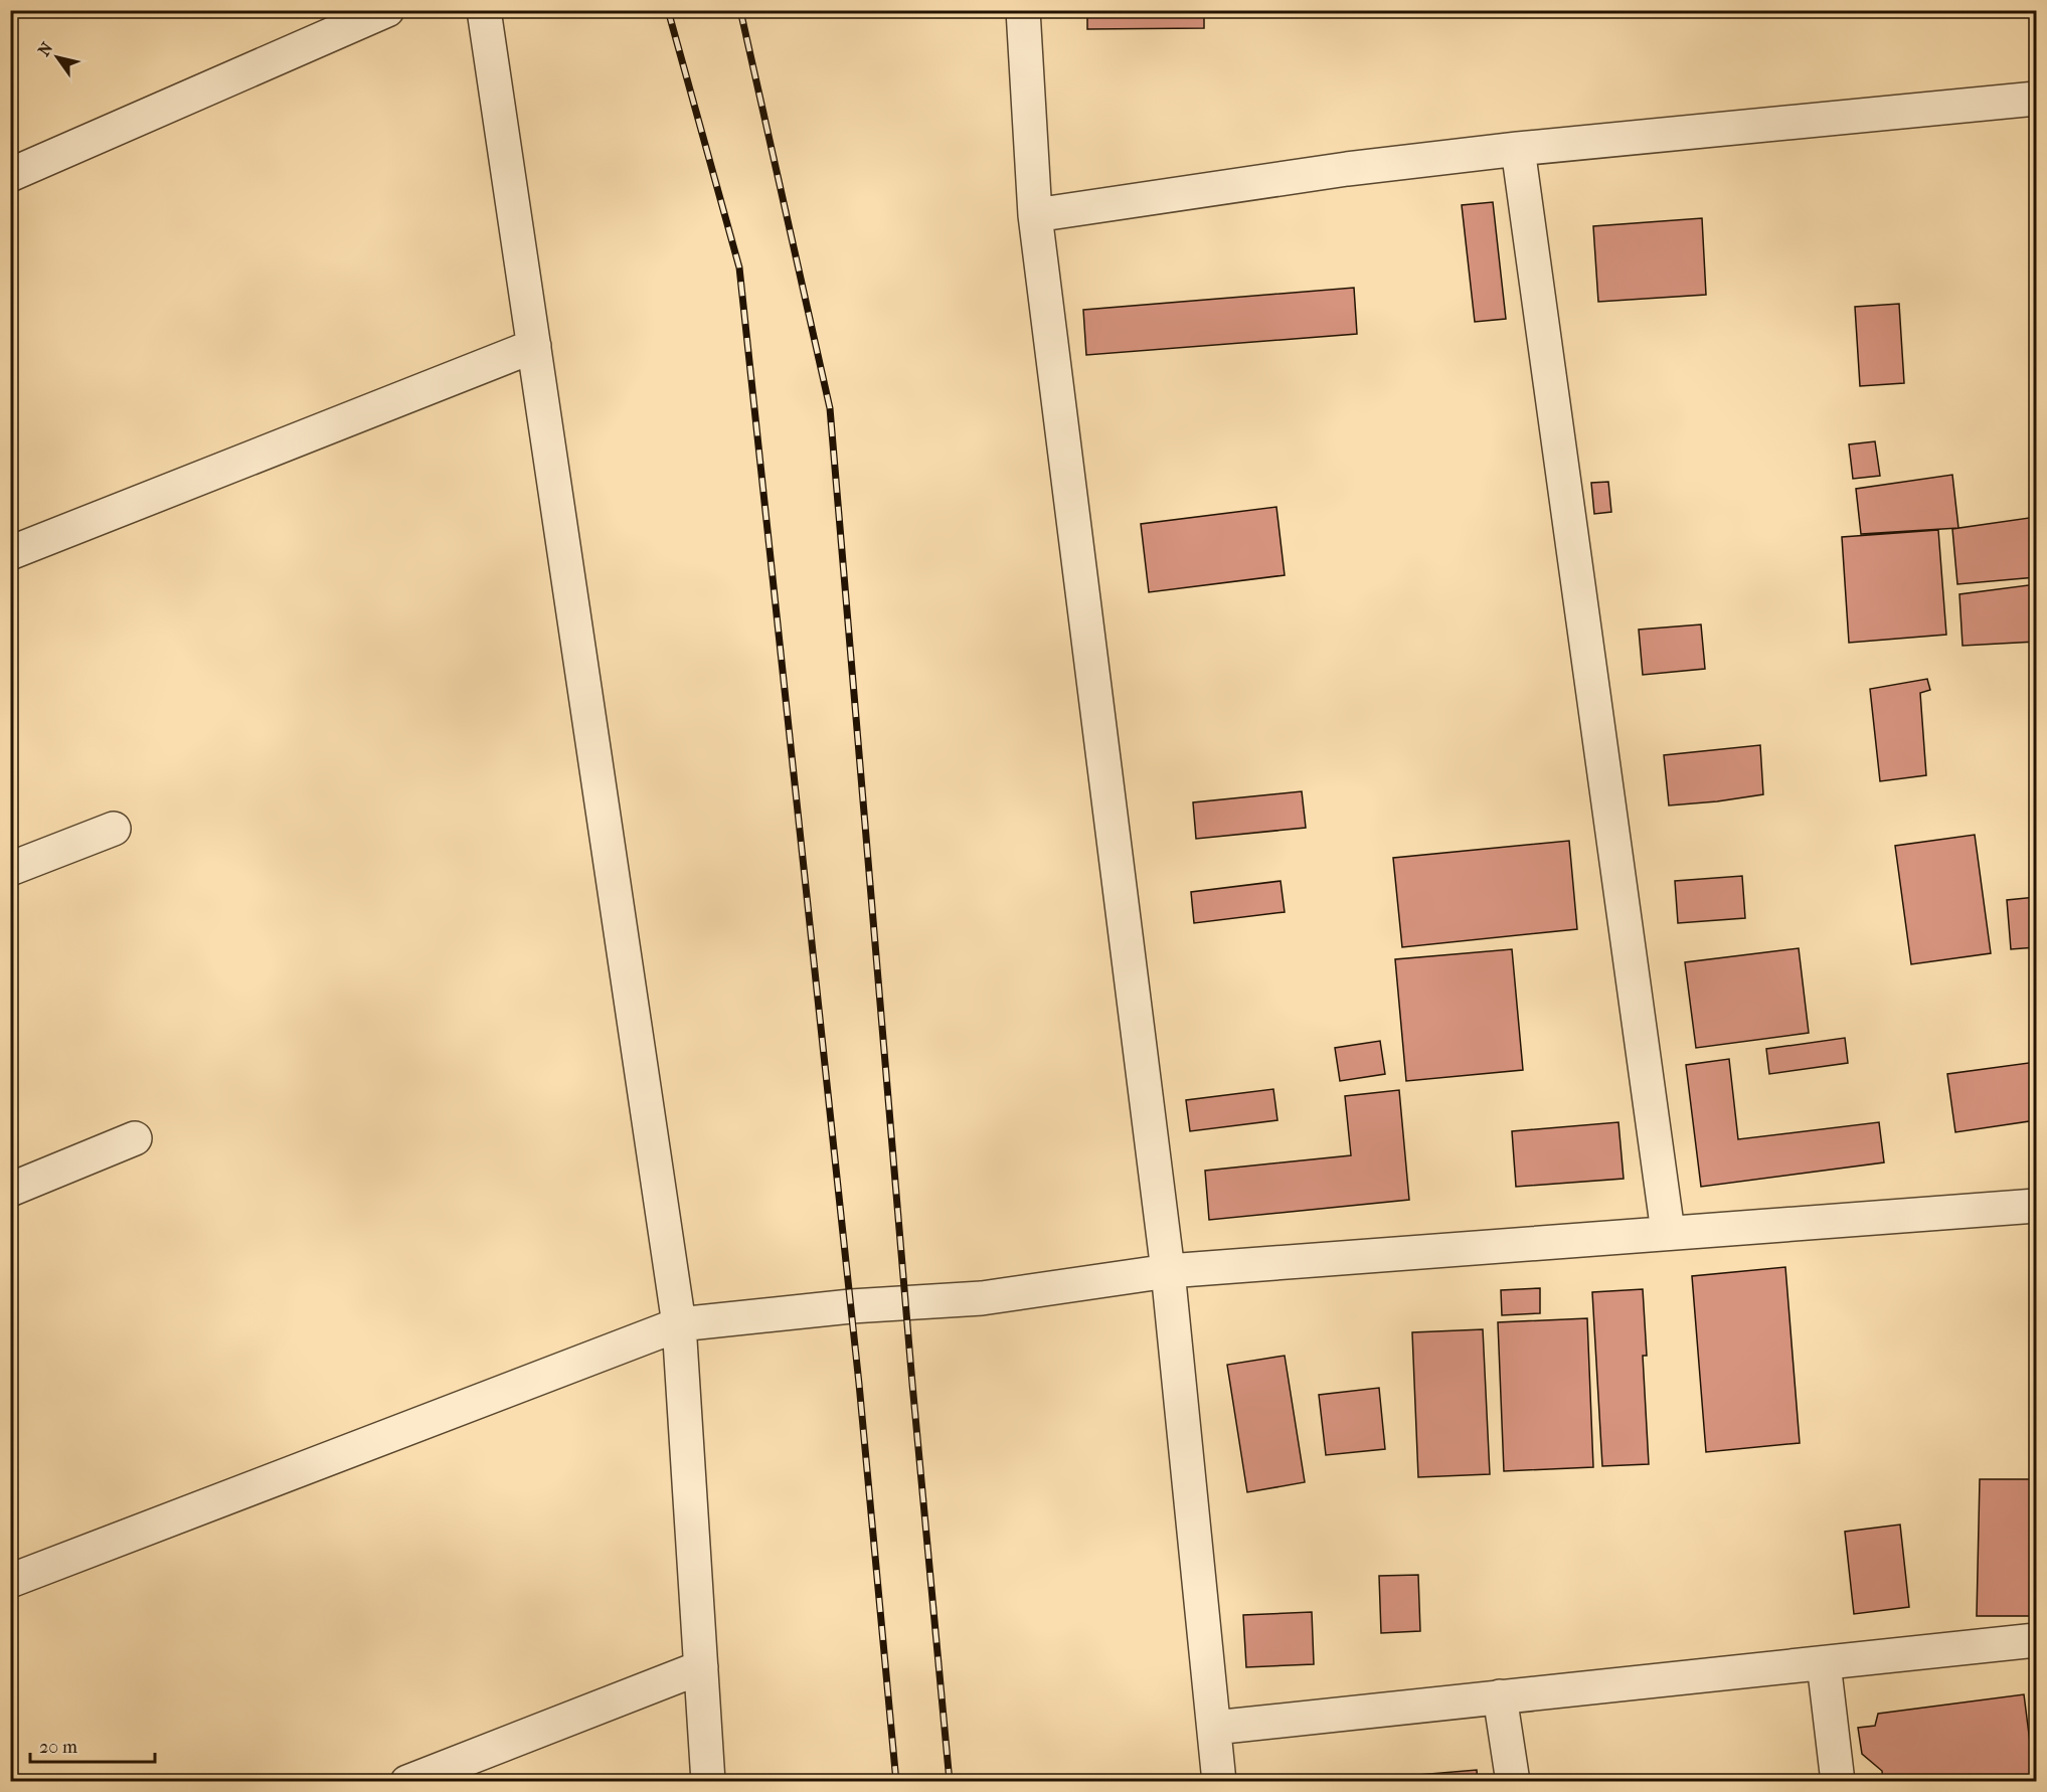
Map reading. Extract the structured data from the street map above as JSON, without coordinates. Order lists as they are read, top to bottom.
{
  "scale_bar": "20 m",
  "north": "top left"
}
